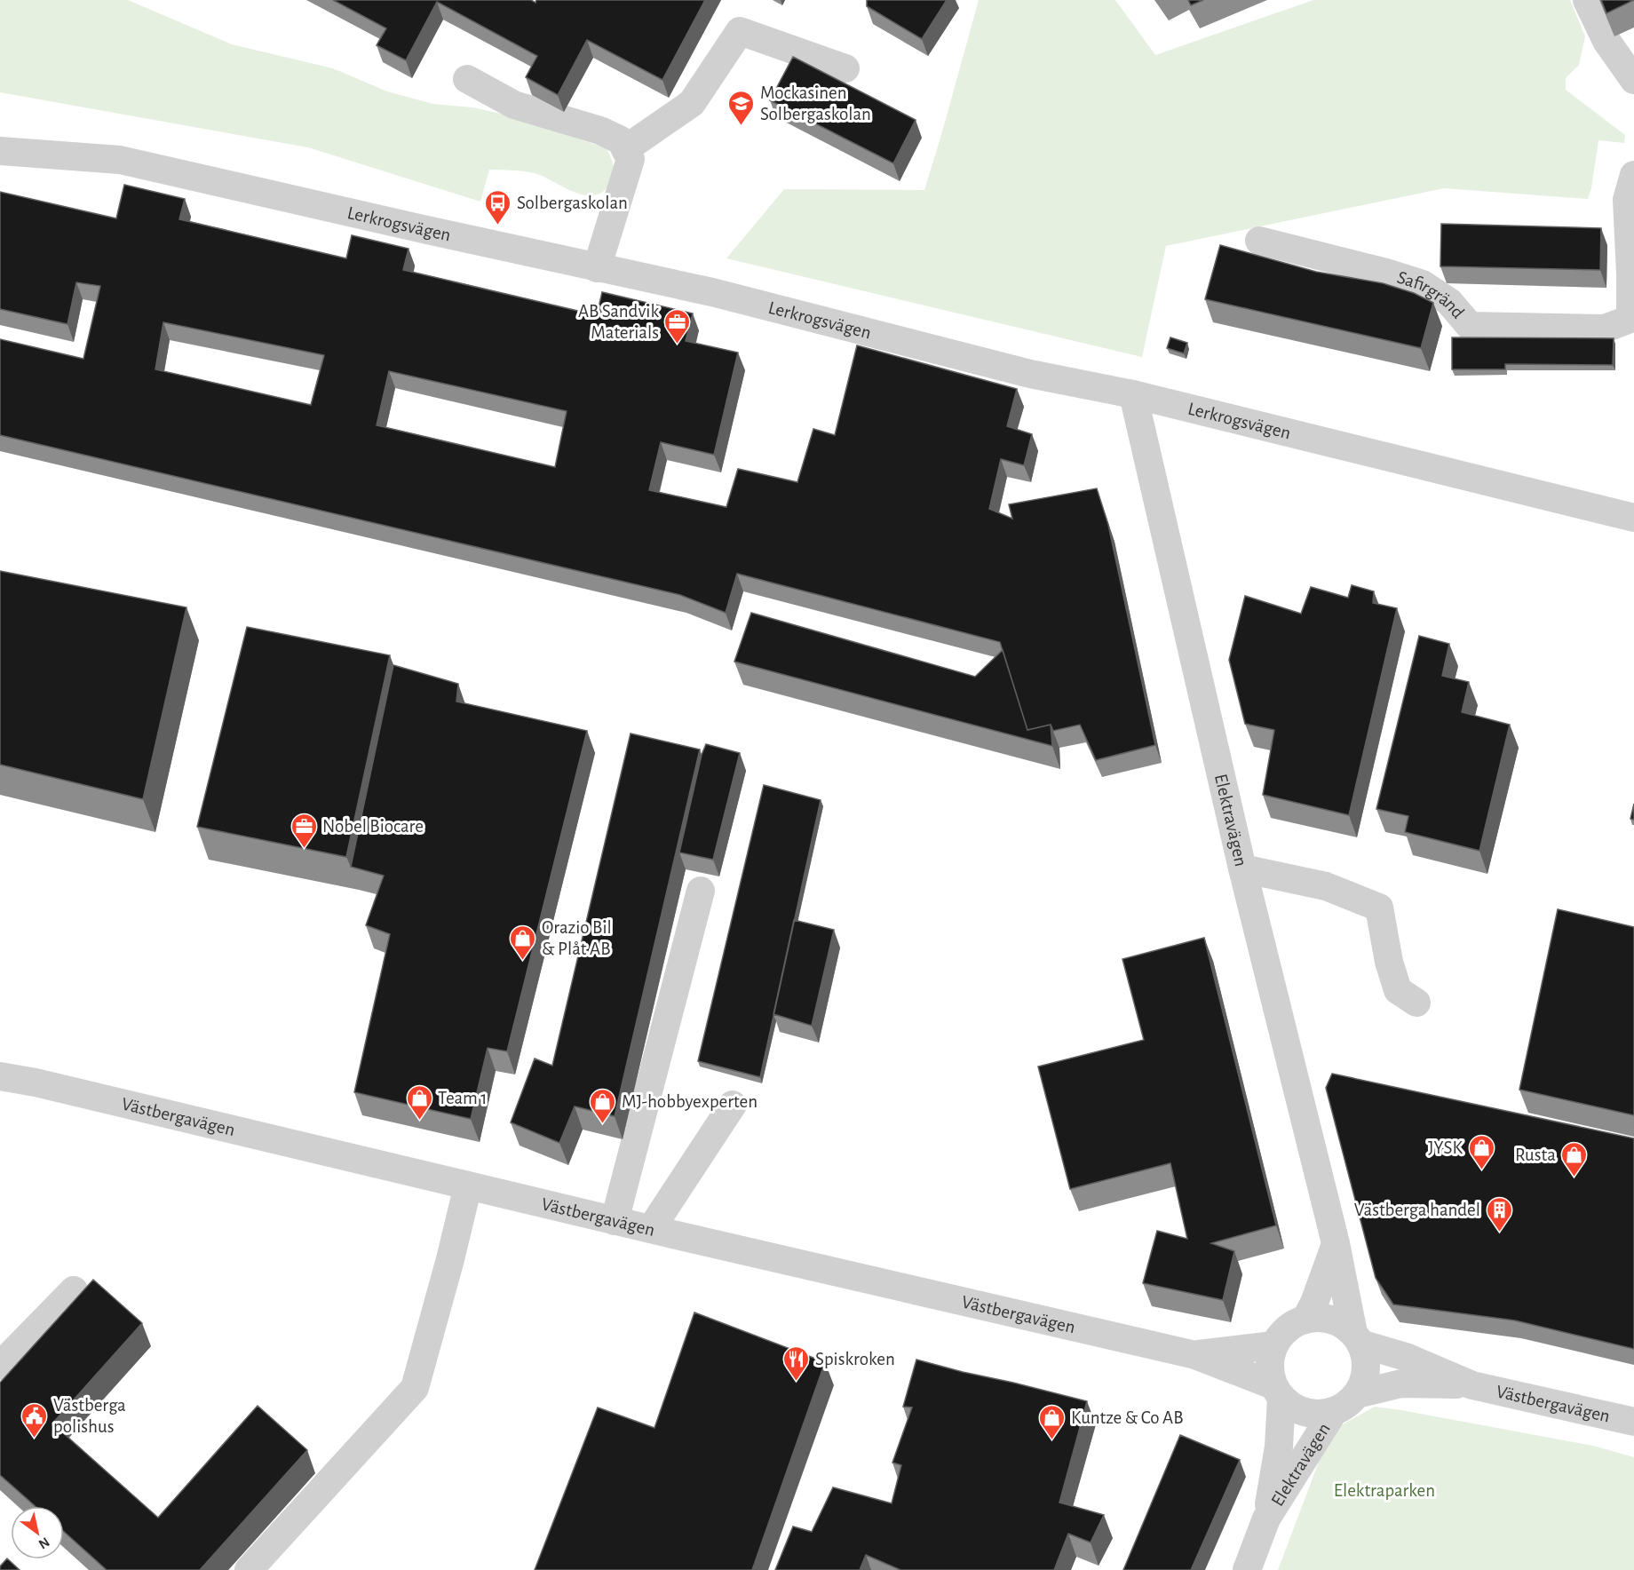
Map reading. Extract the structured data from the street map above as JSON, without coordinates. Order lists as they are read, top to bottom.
{
  "streets": {
    "street": [
      "Lerkrogsvägen",
      "Safirgränd",
      "Elektravägen",
      "Västbergavägen"
    ]
  },
  "crossings": [
    ["Lerkrogsvägen", "Elektravägen"],
    ["Elektravägen", "Västbergavägen"]
  ],
  "parks": ["Elektraparken"],
  "places": {
    "school or university": ["Mockasinen Solbergaskolan"],
    "bus stop": ["Solbergaskolan"],
    "office": ["AB Sandvik Materials", "Nobel Biocare"],
    "shop": [
      "Orazio Bil & Plåt AB",
      "Team 1",
      "MJ-hobbyexperten",
      "JYSK",
      "Rusta",
      "Kuntze & Co AB"
    ],
    "building": ["Västberga handel"],
    "restaurant": ["Spiskroken"],
    "public building": ["Västberga polishus"]
  },
  "north": "bottom right"
}
